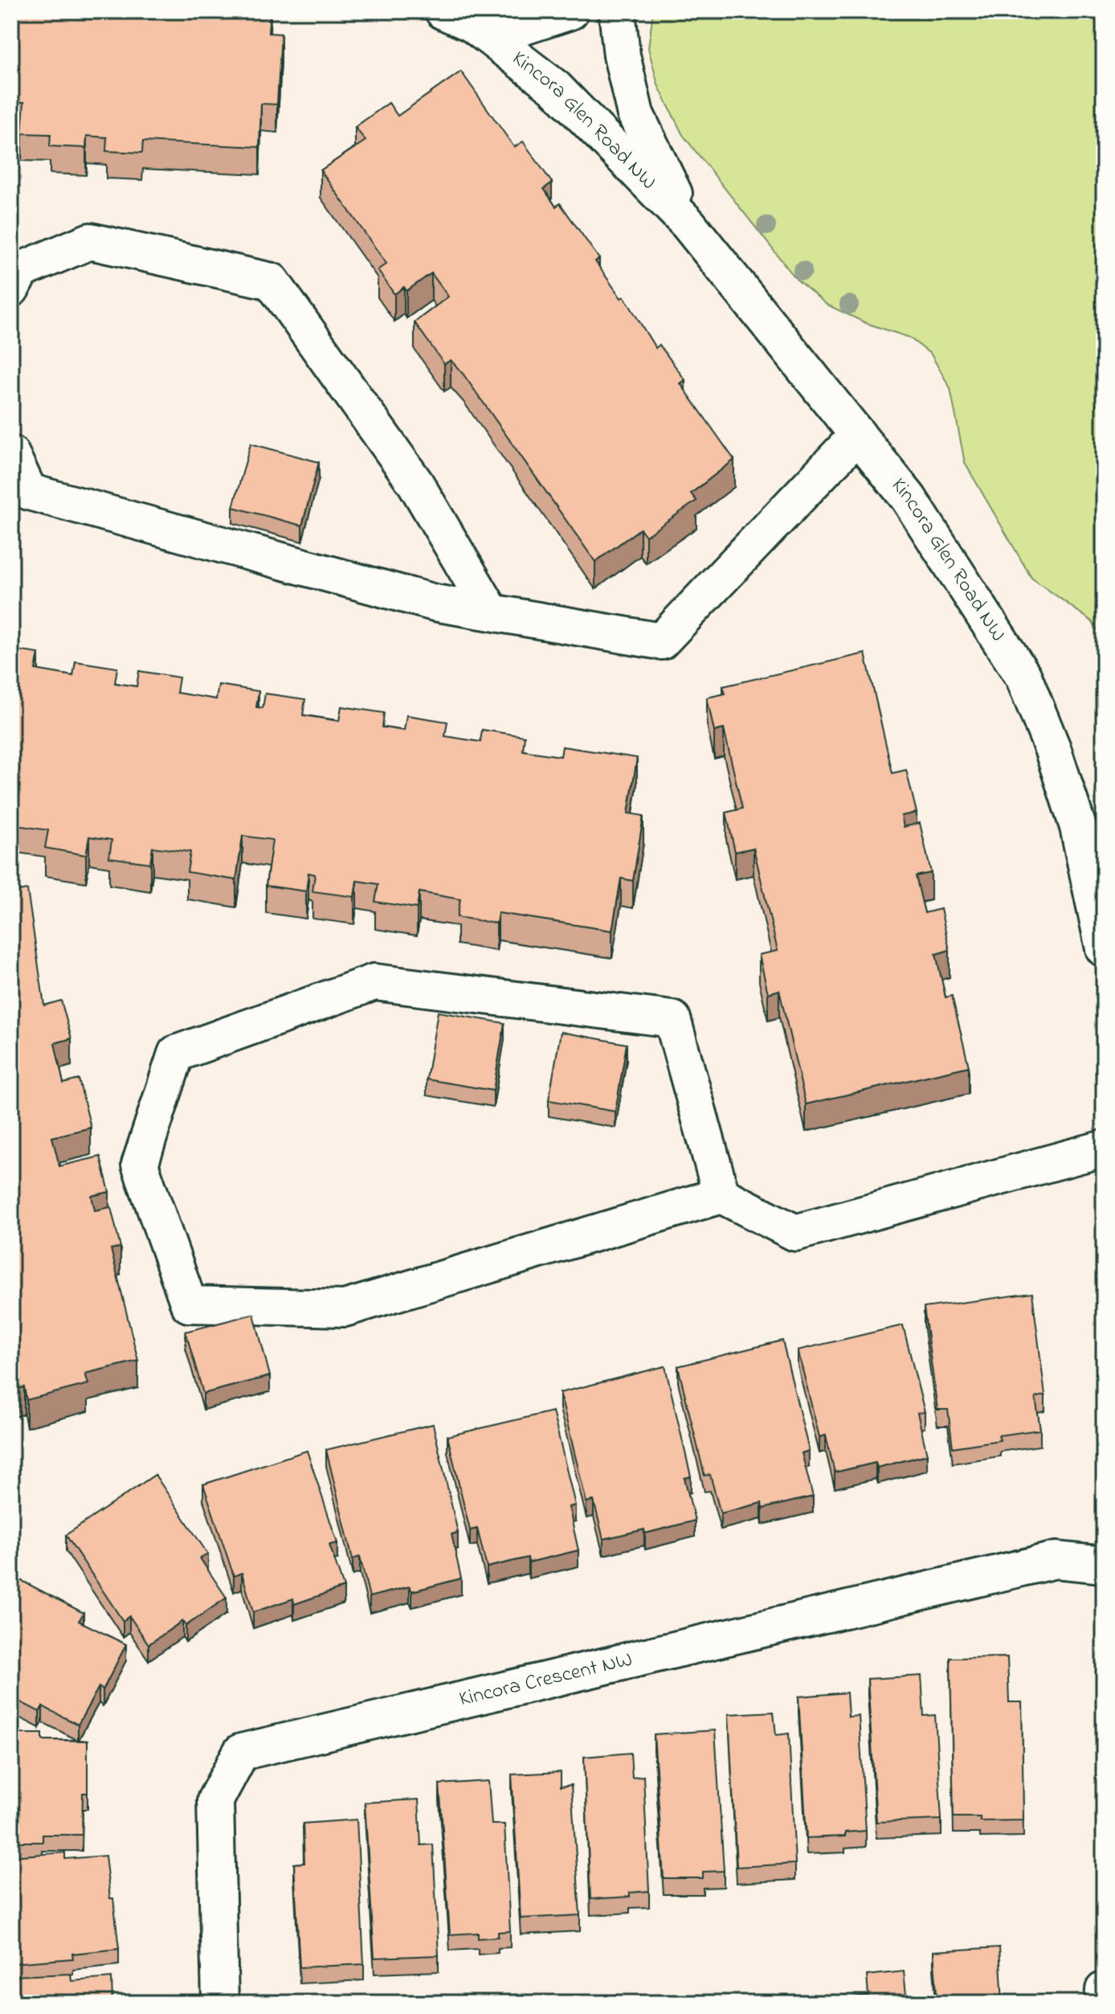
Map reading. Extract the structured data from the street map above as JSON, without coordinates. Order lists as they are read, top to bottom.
{
  "streets": {
    "street": ["Kincora Glen Road NW", "Kincora Crescent NW"]
  }
}
